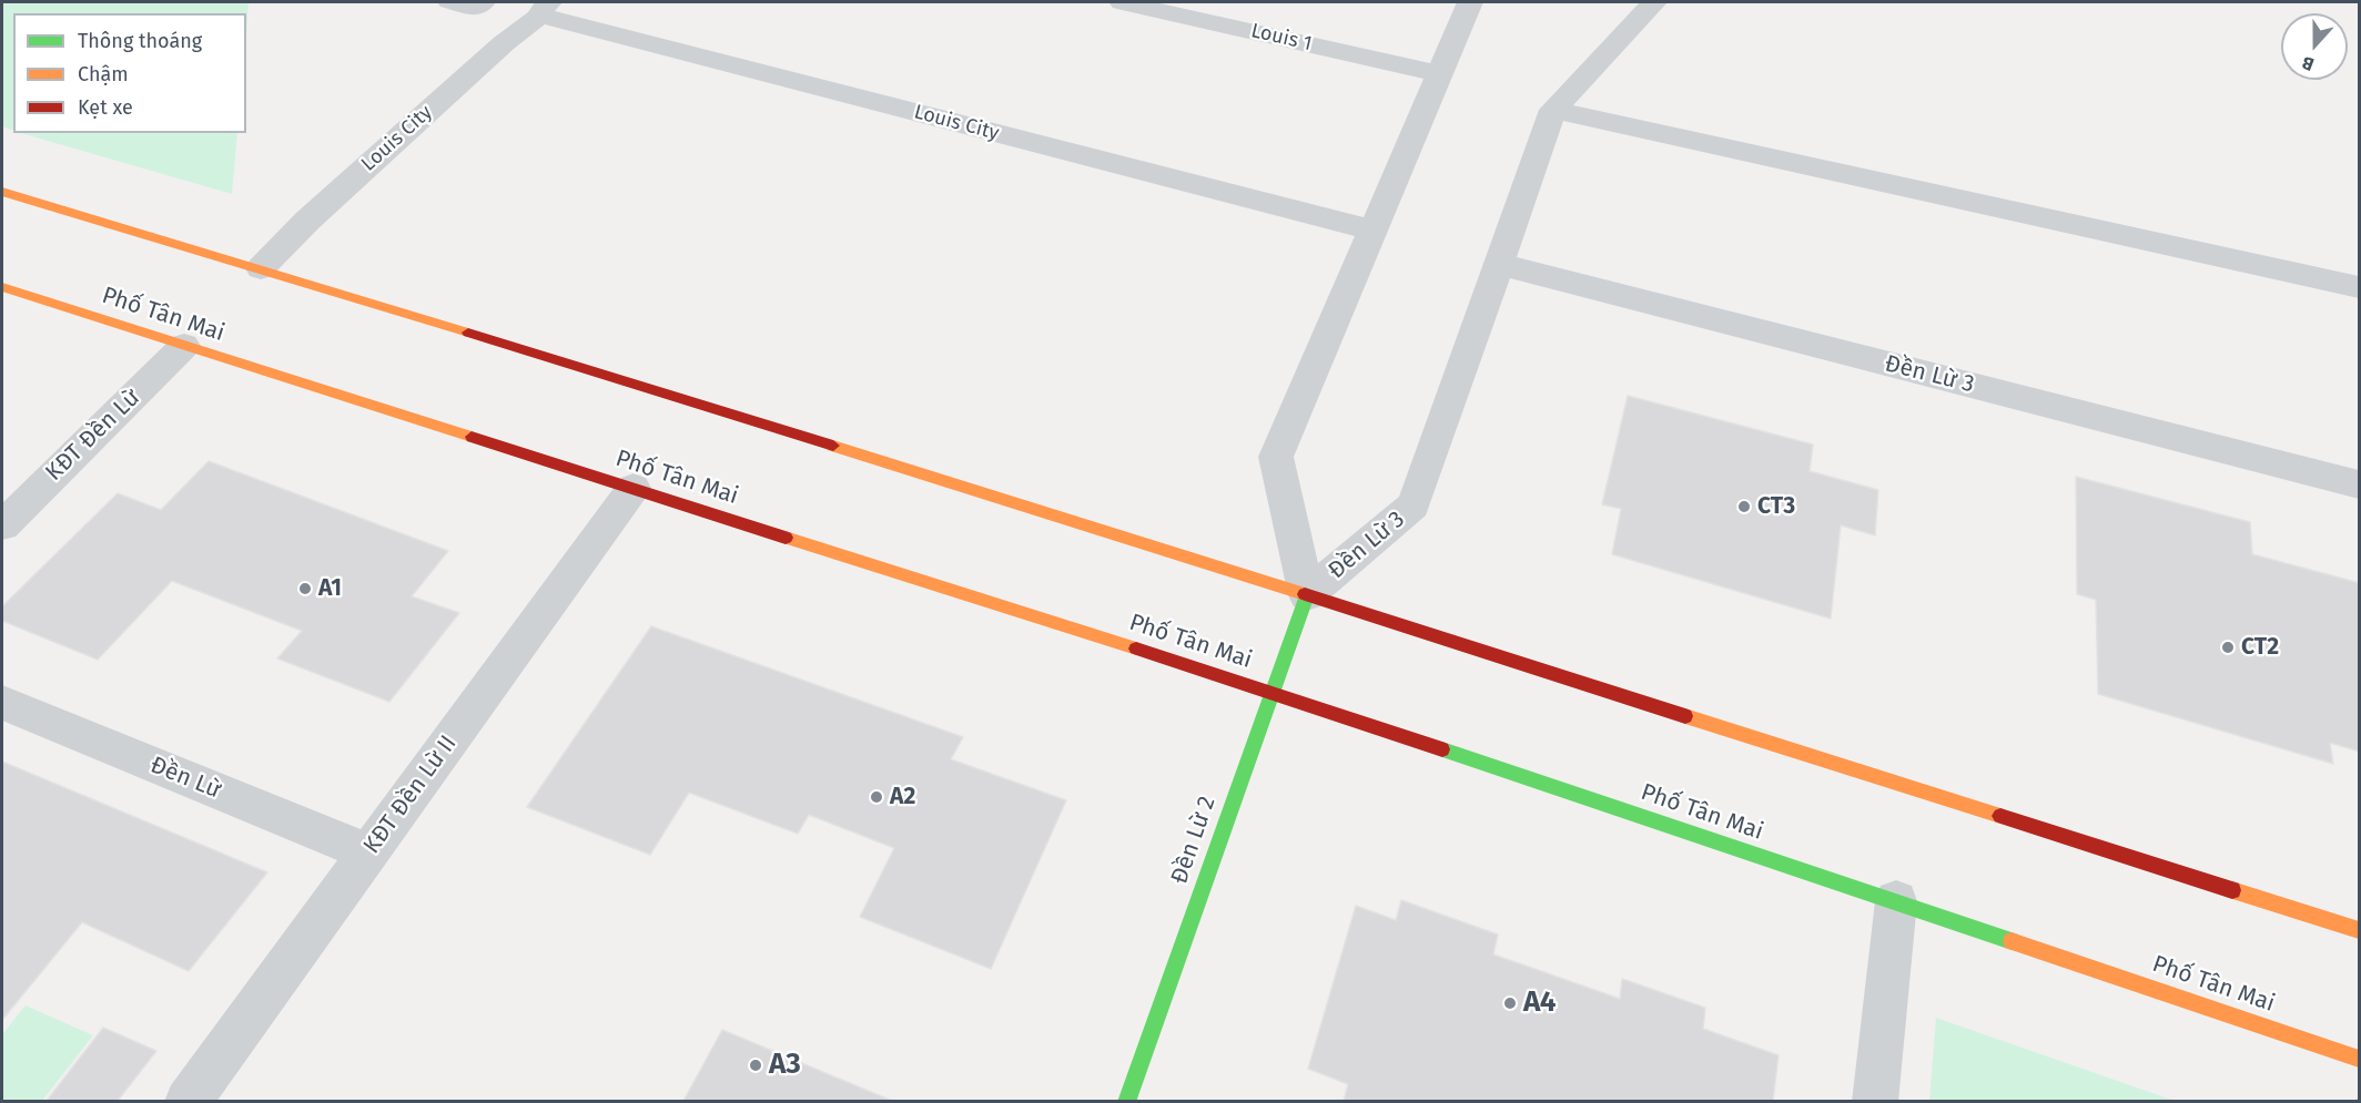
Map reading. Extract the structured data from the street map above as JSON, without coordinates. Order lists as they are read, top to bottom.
{
  "streets": {
    "main road": ["Phố Tân Mai", "Đền Lừ 2"],
    "street": [
      "Louis 1",
      "Louis City",
      "Đền Lừ 3",
      "KĐT Đền Lừ",
      "Đền Lừ",
      "KĐT Đền Lừ II"
    ]
  },
  "crossings": [
    ["Phố Tân Mai", "KĐT Đền Lừ"],
    ["Phố Tân Mai", "KĐT Đền Lừ II"],
    ["Phố Tân Mai", "Đền Lừ 2"],
    ["Đền Lừ 3", "Đền Lừ 2"],
    ["Đền Lừ", "KĐT Đền Lừ II"]
  ],
  "places": [
    "CT3",
    "A1",
    "CT2",
    "A2",
    "A4",
    "A3"
  ],
  "legend": ["Thông thoáng", "Chậm", "Kẹt xe"],
  "north": "bottom"
}
